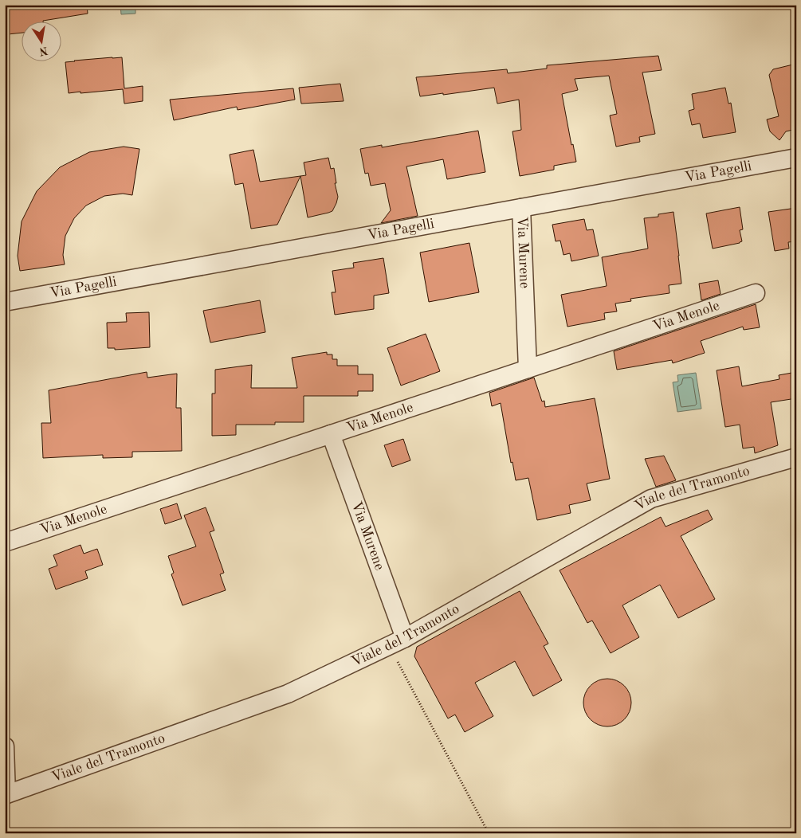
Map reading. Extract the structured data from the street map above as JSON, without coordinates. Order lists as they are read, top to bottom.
{
  "streets": {
    "street": [
      "Via Pagelli",
      "Via Murene",
      "Via Menole",
      "Viale del Tramonto"
    ]
  },
  "crossings": [
    ["Via Pagelli", "Via Murene"],
    ["Via Murene", "Via Menole"],
    ["Via Murene", "Viale del Tramonto"]
  ],
  "north": "bottom"
}
